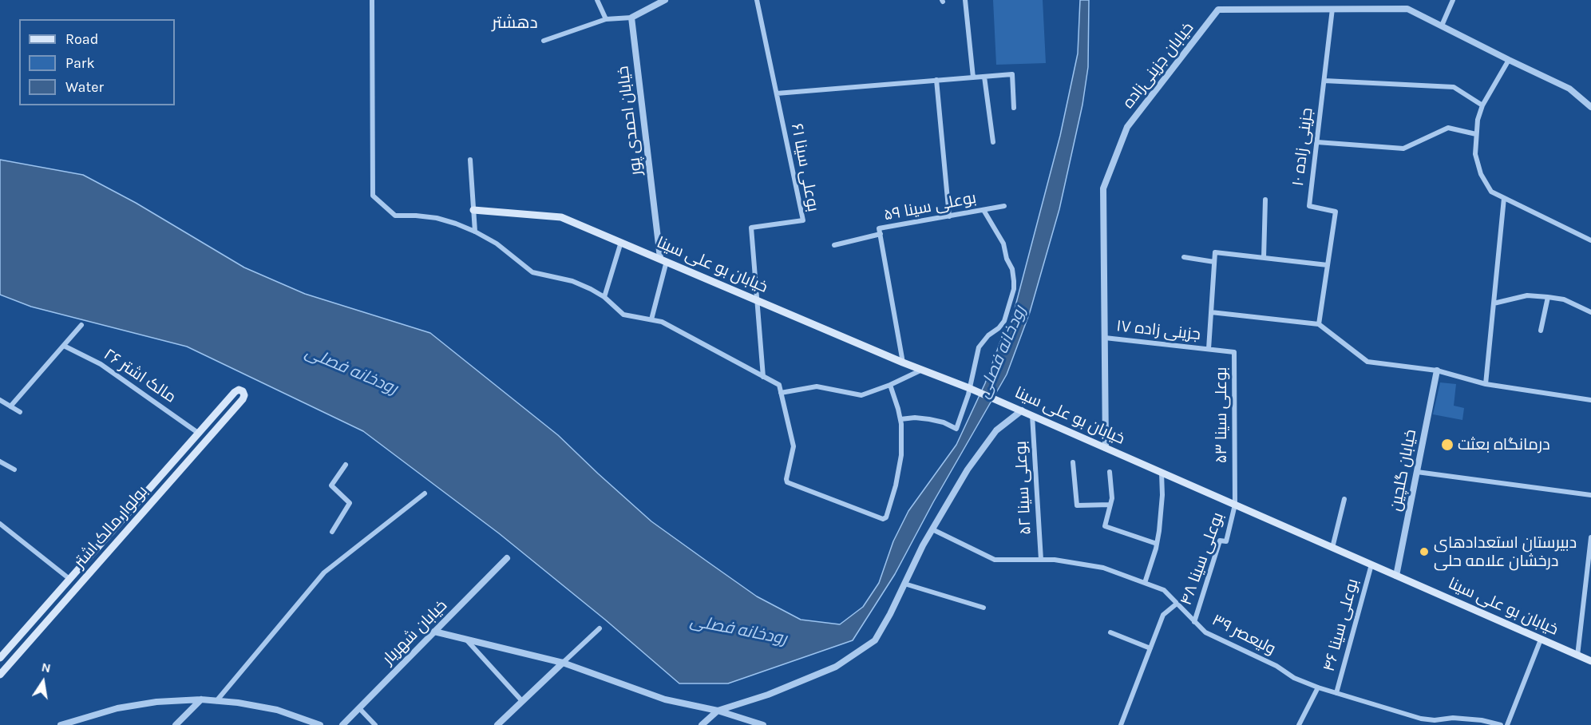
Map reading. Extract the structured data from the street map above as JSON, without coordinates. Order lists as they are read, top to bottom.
{
  "streets": {
    "main road": ["خیابان بو علی سینا", "بولوار مالک اشتر"],
    "street": [
      "خیابان جزینی‌زاده",
      "خیابان احمدی پور",
      "جزینی زاده ۱۰",
      "بوعلی سینا ۶۱",
      "بوعلی سینا ۵۹",
      "جزینی زاده ۱۷",
      "مالک اشتر ۲۶",
      "بوعلی سینا ۵۳",
      "خیابان گلچین",
      "بوعلی سینا ۵۲",
      "بوعلی سینا ۴۸",
      "بوعلی سینا ۴۶",
      "خیابان شهریار",
      "ولیعصر ۳۹"
    ]
  },
  "crossings": [
    ["خیابان جزینی‌زاده", "جزینی زاده ۱۰"],
    ["خیابان جزینی‌زاده", "خیابان بو علی سینا"],
    ["خیابان جزینی‌زاده", "جزینی زاده ۱۷"],
    ["خیابان احمدی پور", "خیابان بو علی سینا"],
    ["بوعلی سینا ۶۱", "خیابان بو علی سینا"],
    ["بوعلی سینا ۵۹", "خیابان بو علی سینا"],
    ["خیابان بو علی سینا", "بوعلی سینا ۵۳"],
    ["خیابان بو علی سینا", "خیابان گلچین"],
    ["خیابان بو علی سینا", "بوعلی سینا ۵۲"],
    ["خیابان بو علی سینا", "بوعلی سینا ۴۸"],
    ["خیابان بو علی سینا", "بوعلی سینا ۴۶"],
    ["جزینی زاده ۱۷", "بوعلی سینا ۵۳"],
    ["مالک اشتر ۲۶", "بولوار مالک اشتر"],
    ["بوعلی سینا ۵۳", "بوعلی سینا ۴۸"],
    ["بوعلی سینا ۵۲", "ولیعصر ۳۹"],
    ["بوعلی سینا ۴۸", "ولیعصر ۳۹"],
    ["بوعلی سینا ۴۶", "ولیعصر ۳۹"]
  ],
  "districts": ["دهشتر"],
  "water": ["رودخانه فصلی"],
  "places": ["درمانگاه بعثت", "دبیرستان استعدادهای درخشان علامه حلی"],
  "legend": ["Road", "Park", "Water"],
  "north": "top"
}
